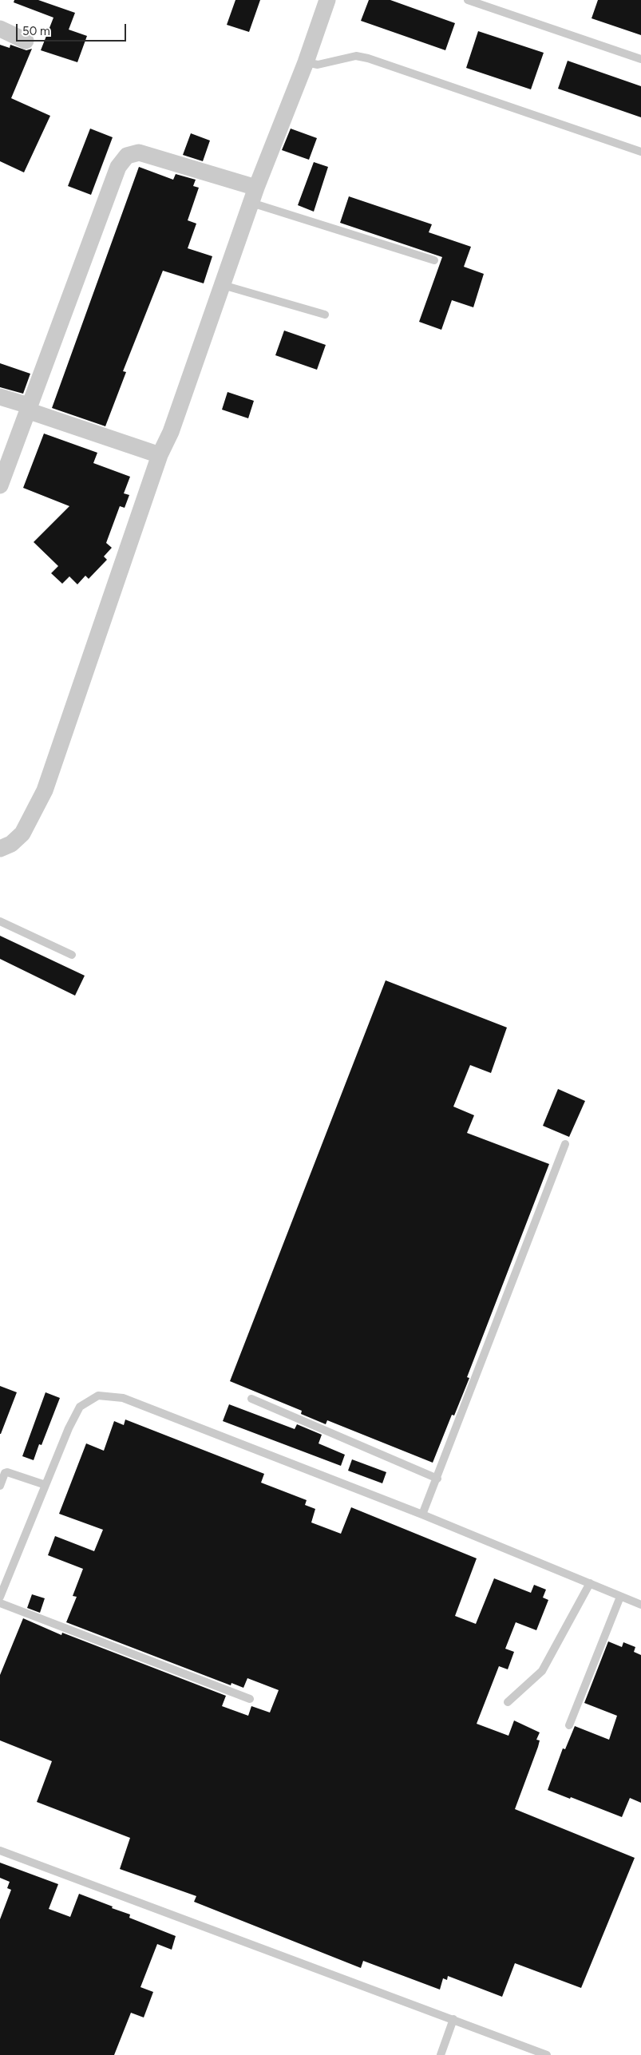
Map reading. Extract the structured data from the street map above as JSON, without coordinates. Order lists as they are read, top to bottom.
{
  "scale_bar": "50 m"
}
